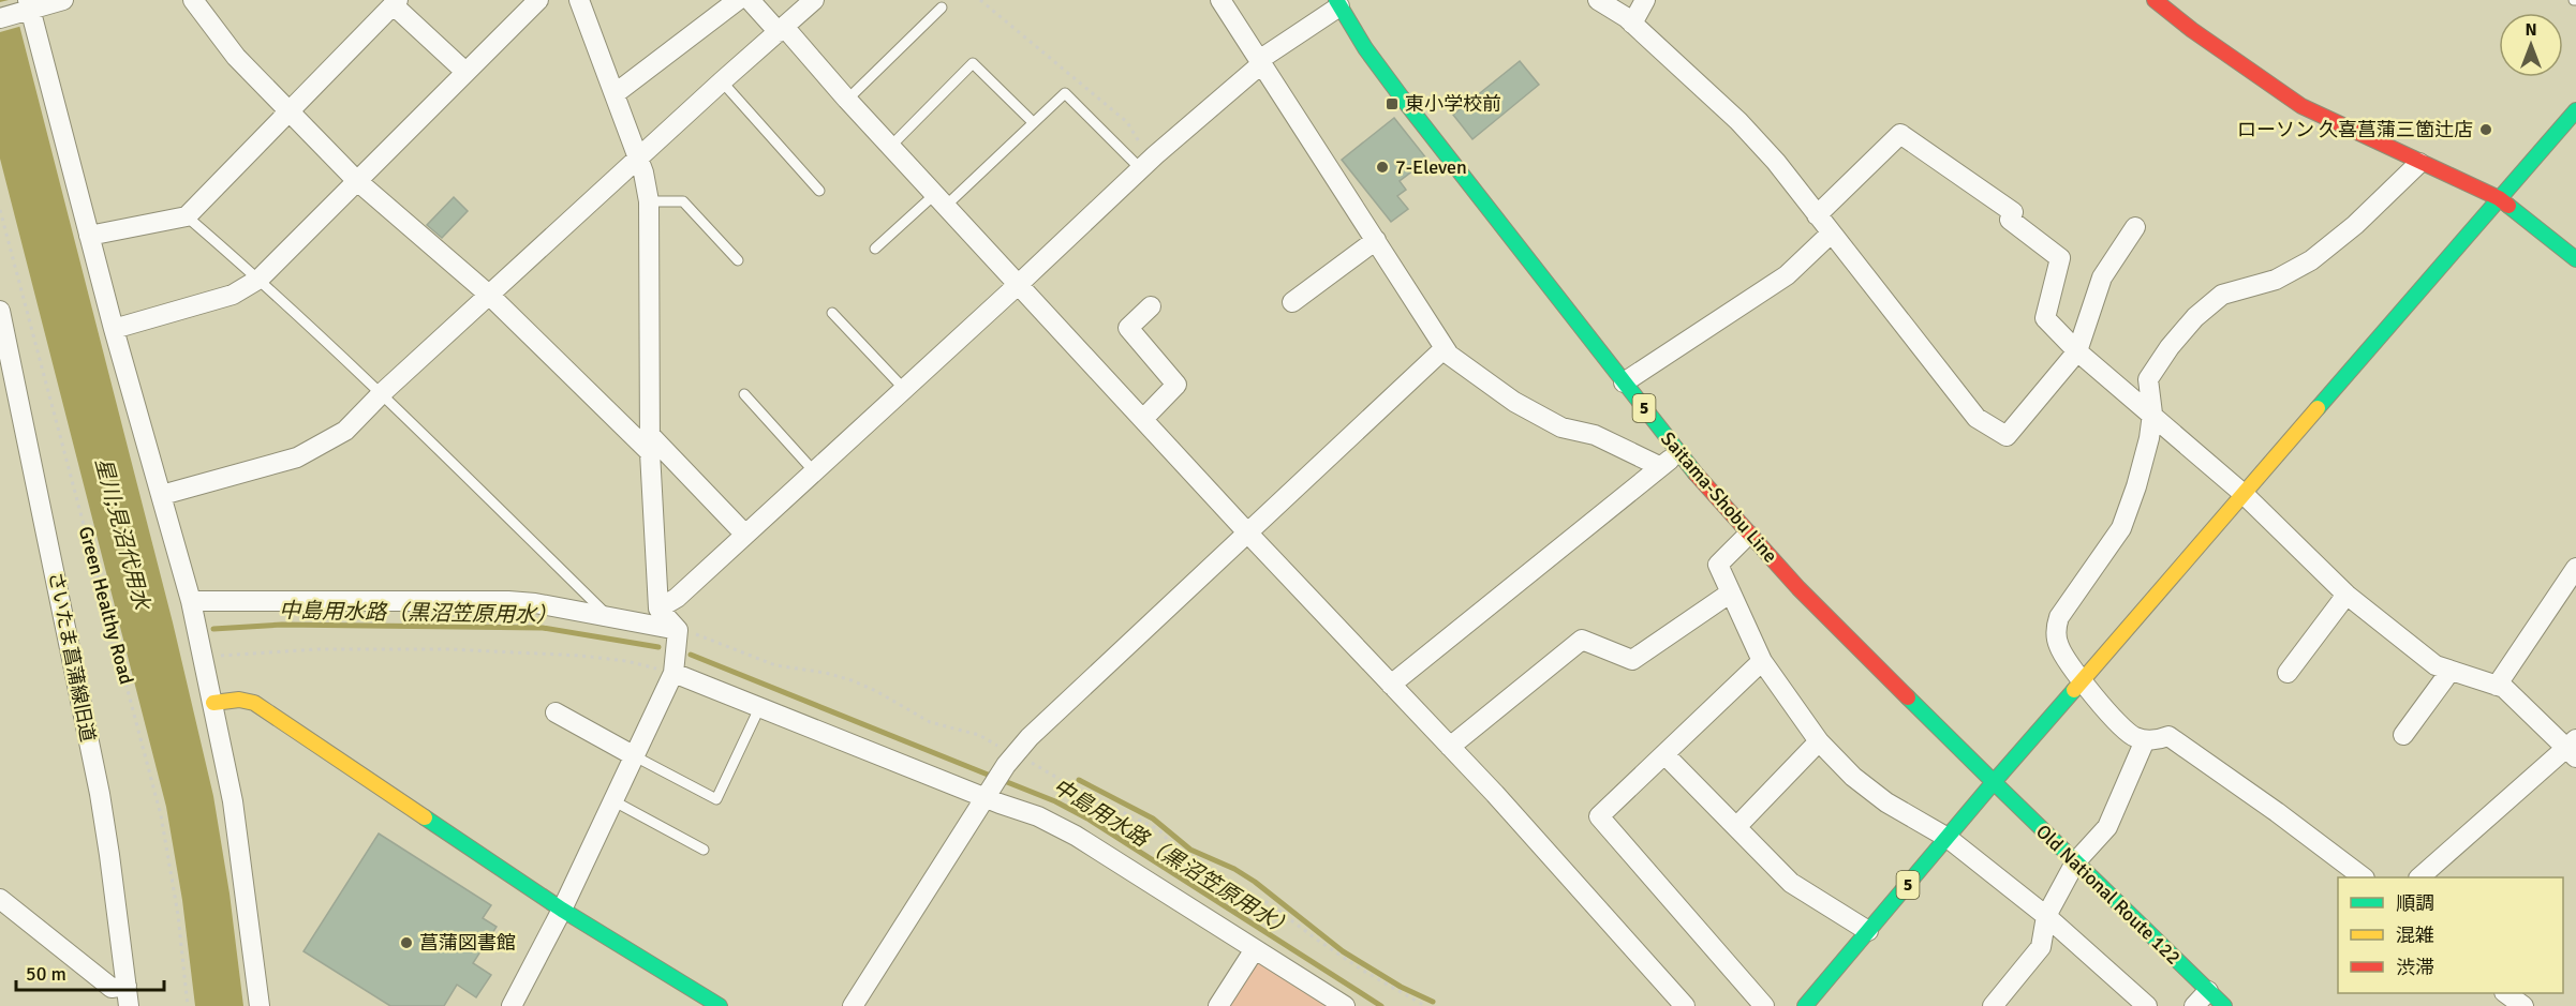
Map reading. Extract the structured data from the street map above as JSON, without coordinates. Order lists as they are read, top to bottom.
{
  "streets": {
    "street": [
      "5",
      "Saitama-Shobu Line",
      "さいたま菖蒲線旧道",
      "Old National Route 122"
    ],
    "path": ["Green Healthy Road"]
  },
  "crossings": [
    ["5", "Saitama-Shobu Line"],
    ["5", "Old National Route 122"],
    ["Saitama-Shobu Line", "Old National Route 122"]
  ],
  "water": ["星川;見沼代用水", "中島用水路（黒沼笠原用水）"],
  "places": {
    "transit": ["東小学校前"],
    "other": ["ローソン 久喜菖蒲三箇辻店", "7-Eleven", "菖蒲図書館"]
  },
  "legend": ["順調", "混雑", "渋滞"],
  "scale_bar": "50 m",
  "north": "top"
}
